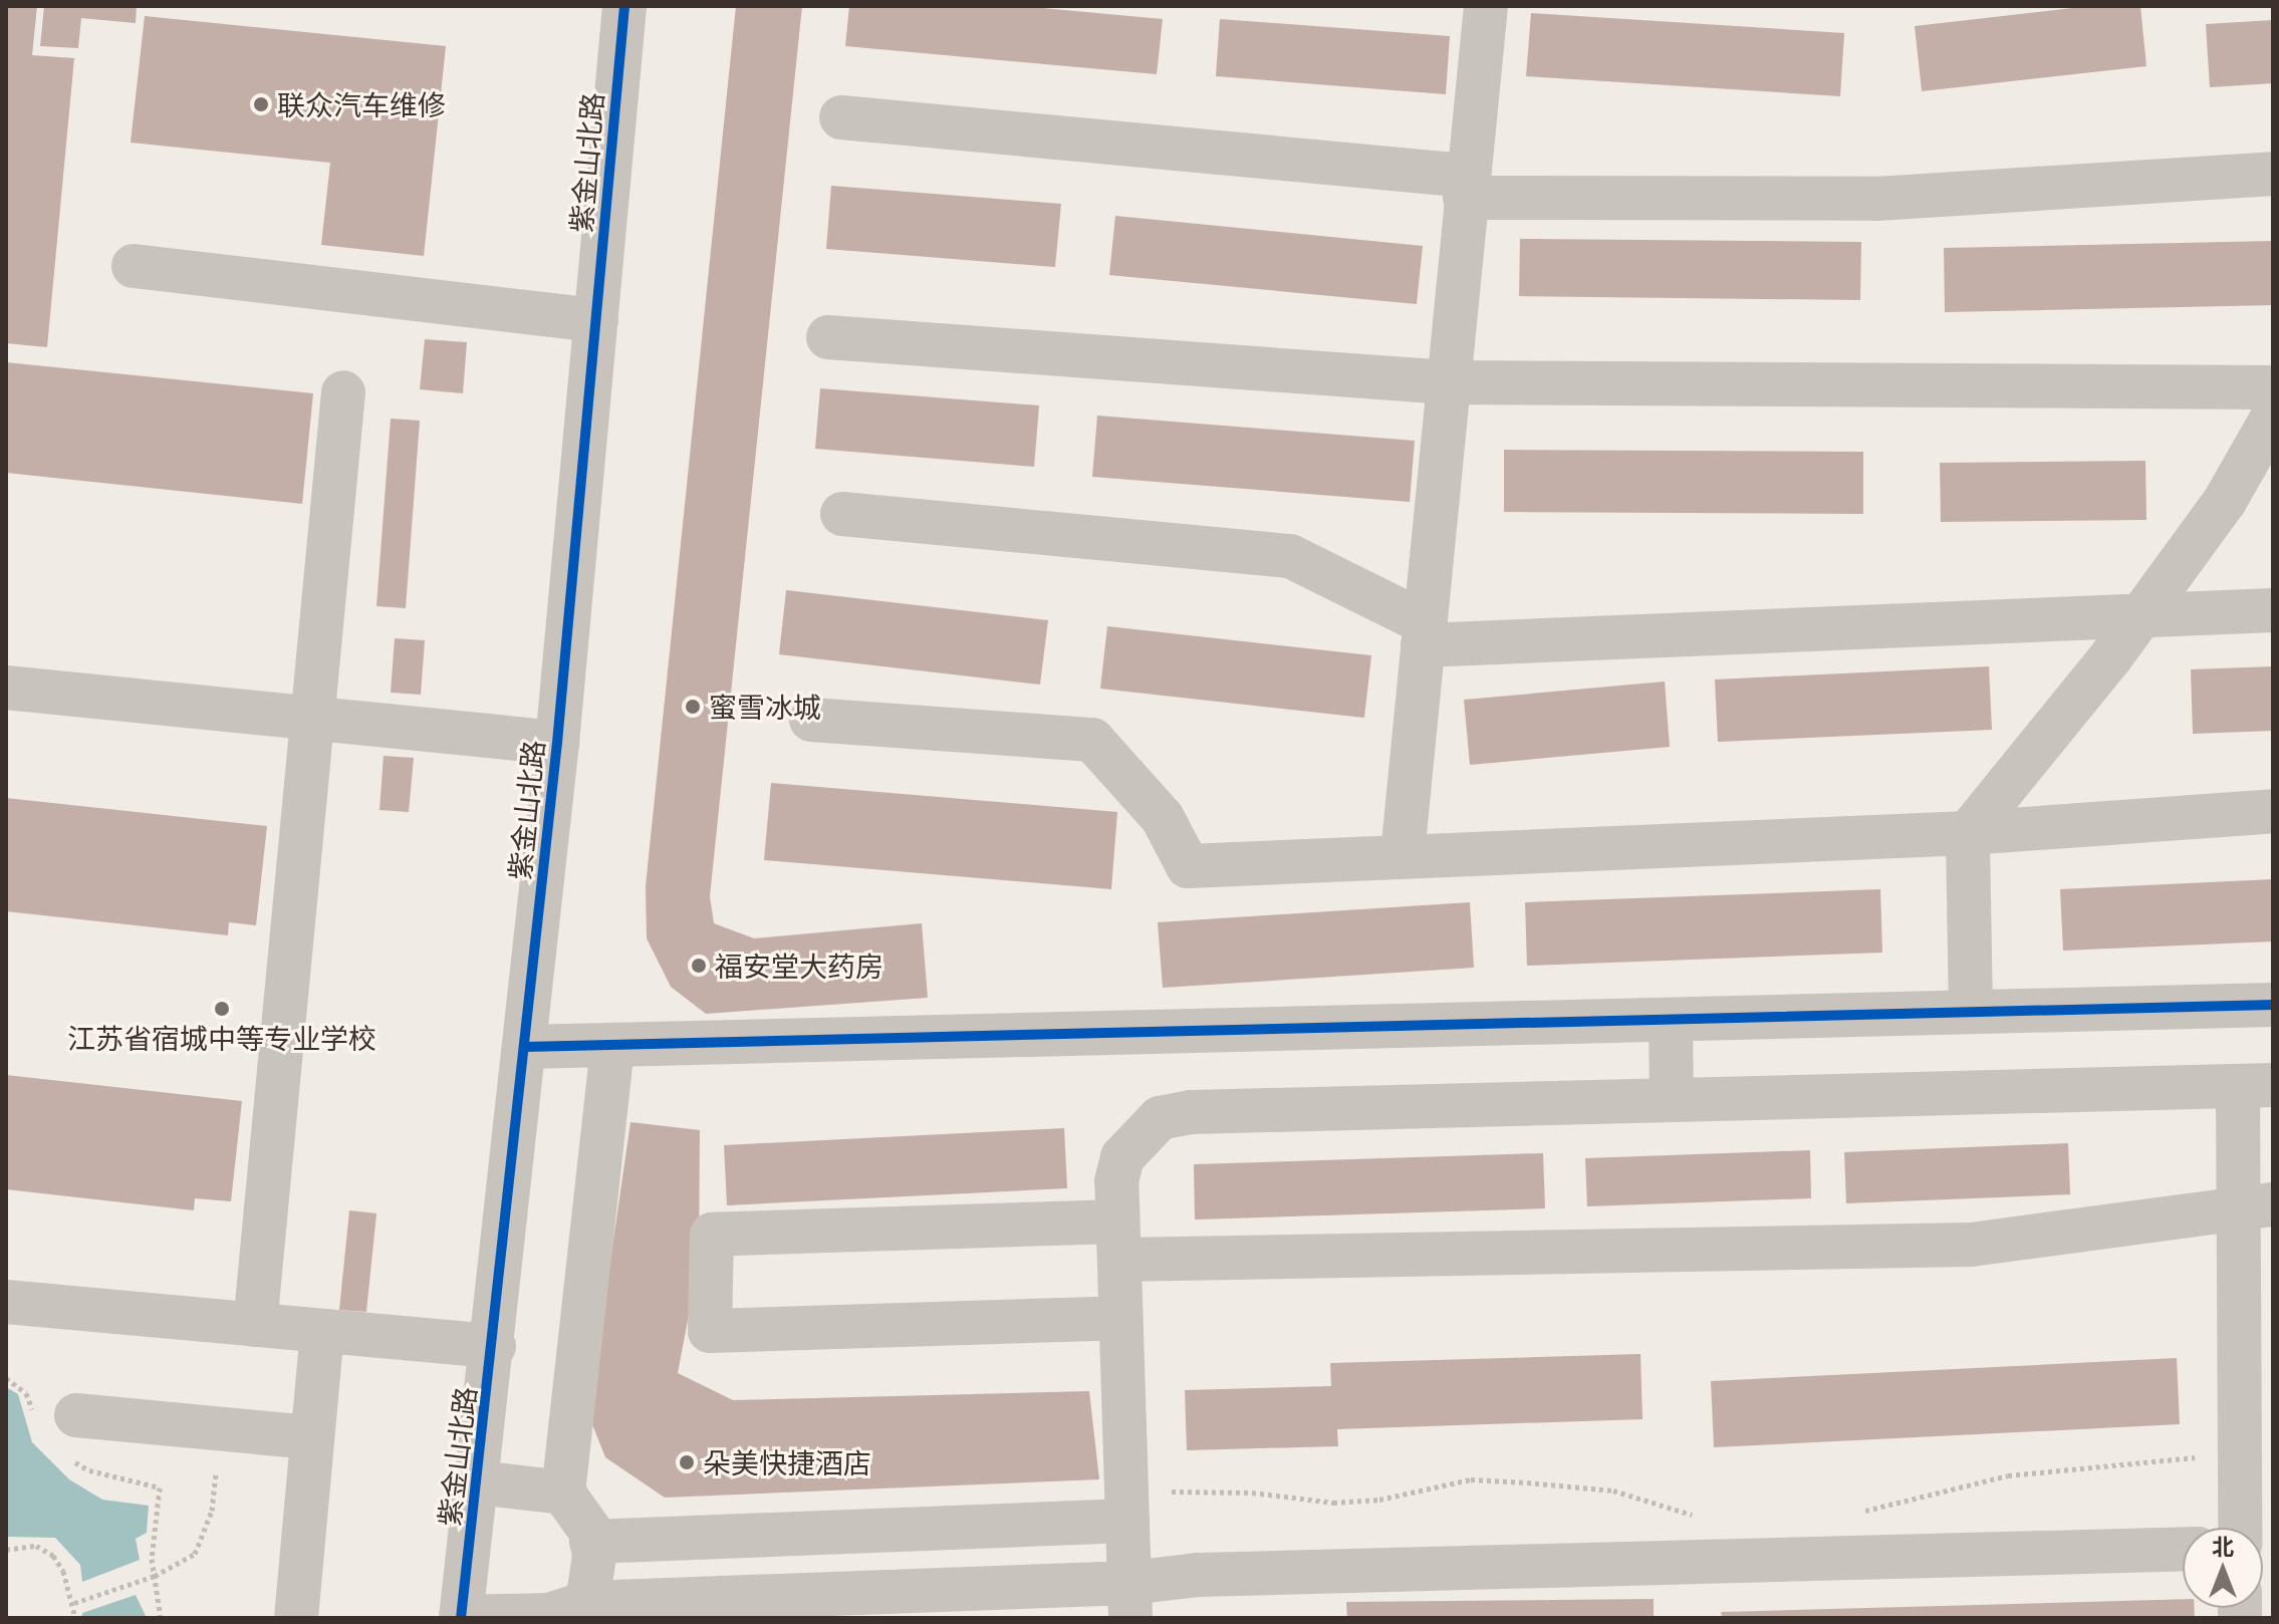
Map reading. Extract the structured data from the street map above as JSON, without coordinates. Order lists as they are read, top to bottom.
{
  "streets": {
    "street": ["紫金山北路"]
  },
  "places": [
    "联众汽车维修",
    "蜜雪冰城",
    "福安堂大药房",
    "江苏省宿城中等专业学校",
    "朵美快捷酒店"
  ],
  "north": "top"
}
